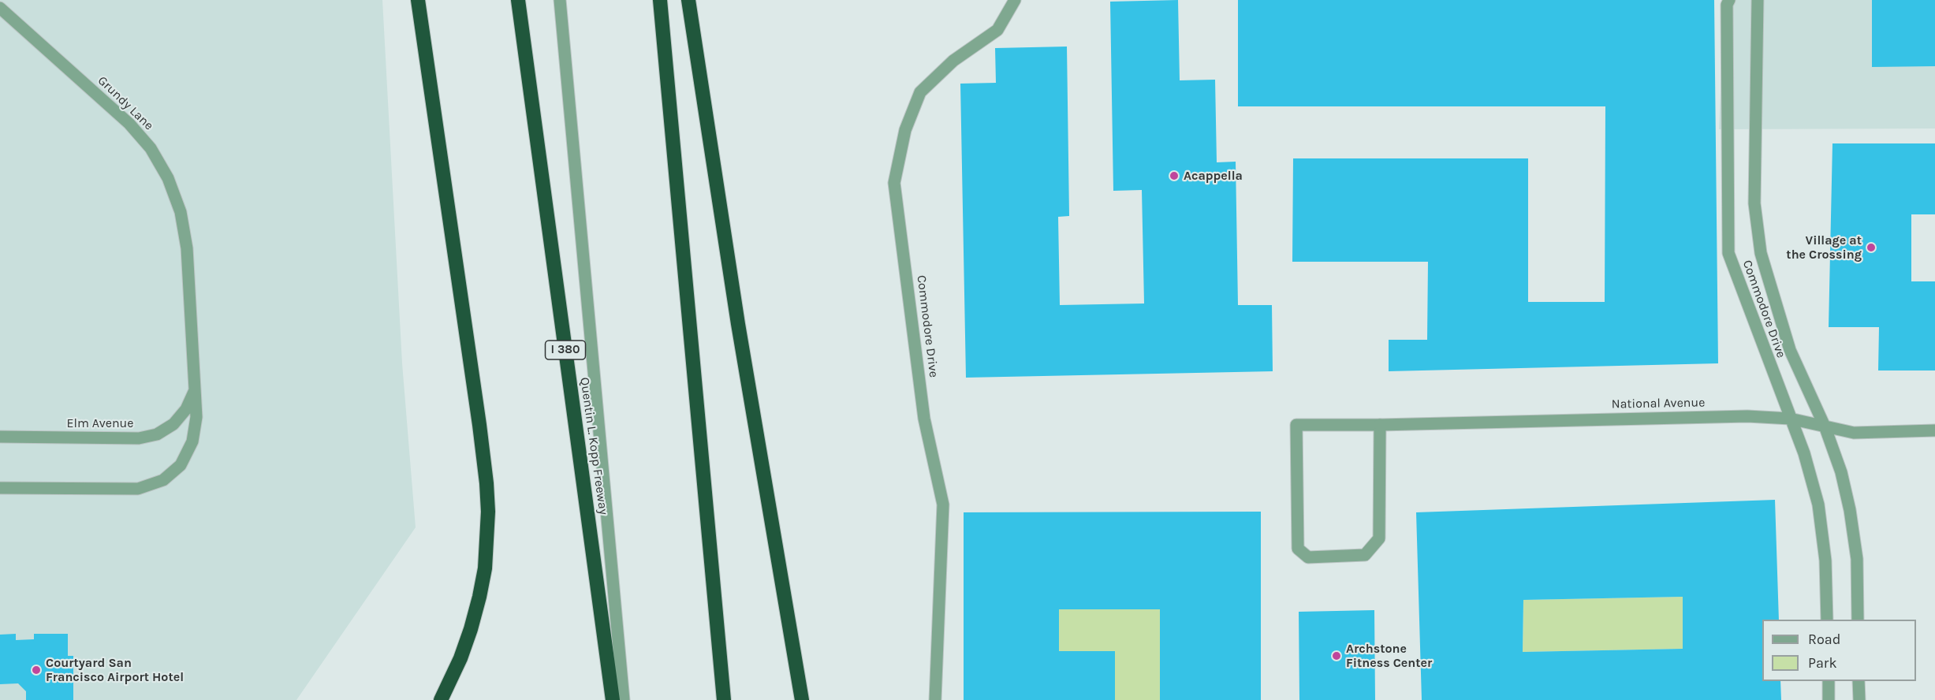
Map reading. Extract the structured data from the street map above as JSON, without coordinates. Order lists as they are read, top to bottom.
{
  "streets": {
    "highway": ["I 380", "Quentin L. Kopp Freeway"],
    "street": [
      "Grundy Lane",
      "Commodore Drive",
      "National Avenue",
      "Elm Avenue"
    ]
  },
  "crossings": [
    ["Grundy Lane", "Elm Avenue"],
    ["Commodore Drive", "National Avenue"]
  ],
  "places": [
    "Acappella",
    "Village at the Crossing",
    "Archstone Fitness Center",
    "Courtyard San Francisco Airport Hotel"
  ],
  "legend": ["Road", "Park"]
}
